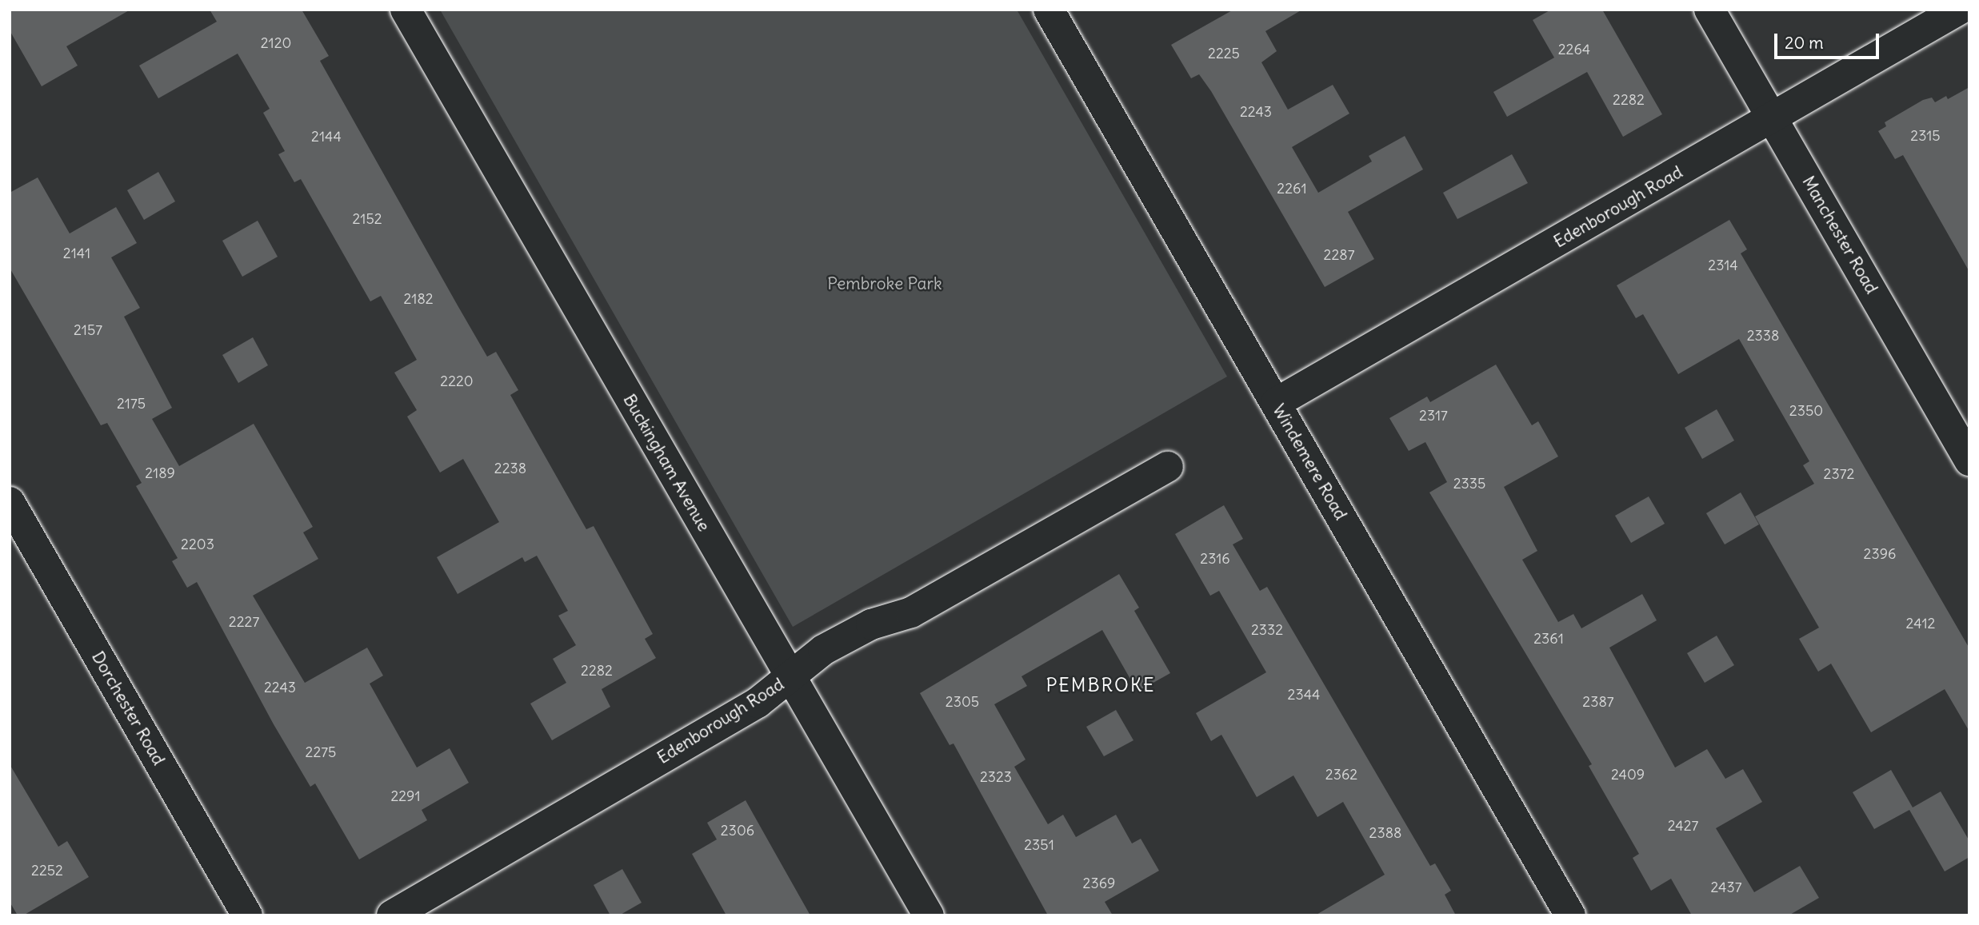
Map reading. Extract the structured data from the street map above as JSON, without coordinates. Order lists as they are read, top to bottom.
{
  "streets": {
    "street": [
      "Edenborough Road",
      "Manchester Road",
      "Windemere Road",
      "Buckingham Avenue",
      "Dorchester Road"
    ]
  },
  "crossings": [
    ["Edenborough Road", "Manchester Road"],
    ["Edenborough Road", "Windemere Road"],
    ["Edenborough Road", "Buckingham Avenue"]
  ],
  "districts": ["PEMBROKE"],
  "parks": ["Pembroke Park"],
  "house_numbers": [
    "2120",
    "2264",
    "2225",
    "2282",
    "2243",
    "2315",
    "2144",
    "2261",
    "2152",
    "2141",
    "2287",
    "2314",
    "2182",
    "2157",
    "2338",
    "2220",
    "2175",
    "2350",
    "2317",
    "2238",
    "2189",
    "2372",
    "2335",
    "2203",
    "2396",
    "2316",
    "2227",
    "2412",
    "2332",
    "2361",
    "2282",
    "2243",
    "2344",
    "2305",
    "2387",
    "2275",
    "2362",
    "2409",
    "2323",
    "2291",
    "2427",
    "2306",
    "2388",
    "2351",
    "2252",
    "2369",
    "2437"
  ],
  "scale_bar": "20 m"
}
